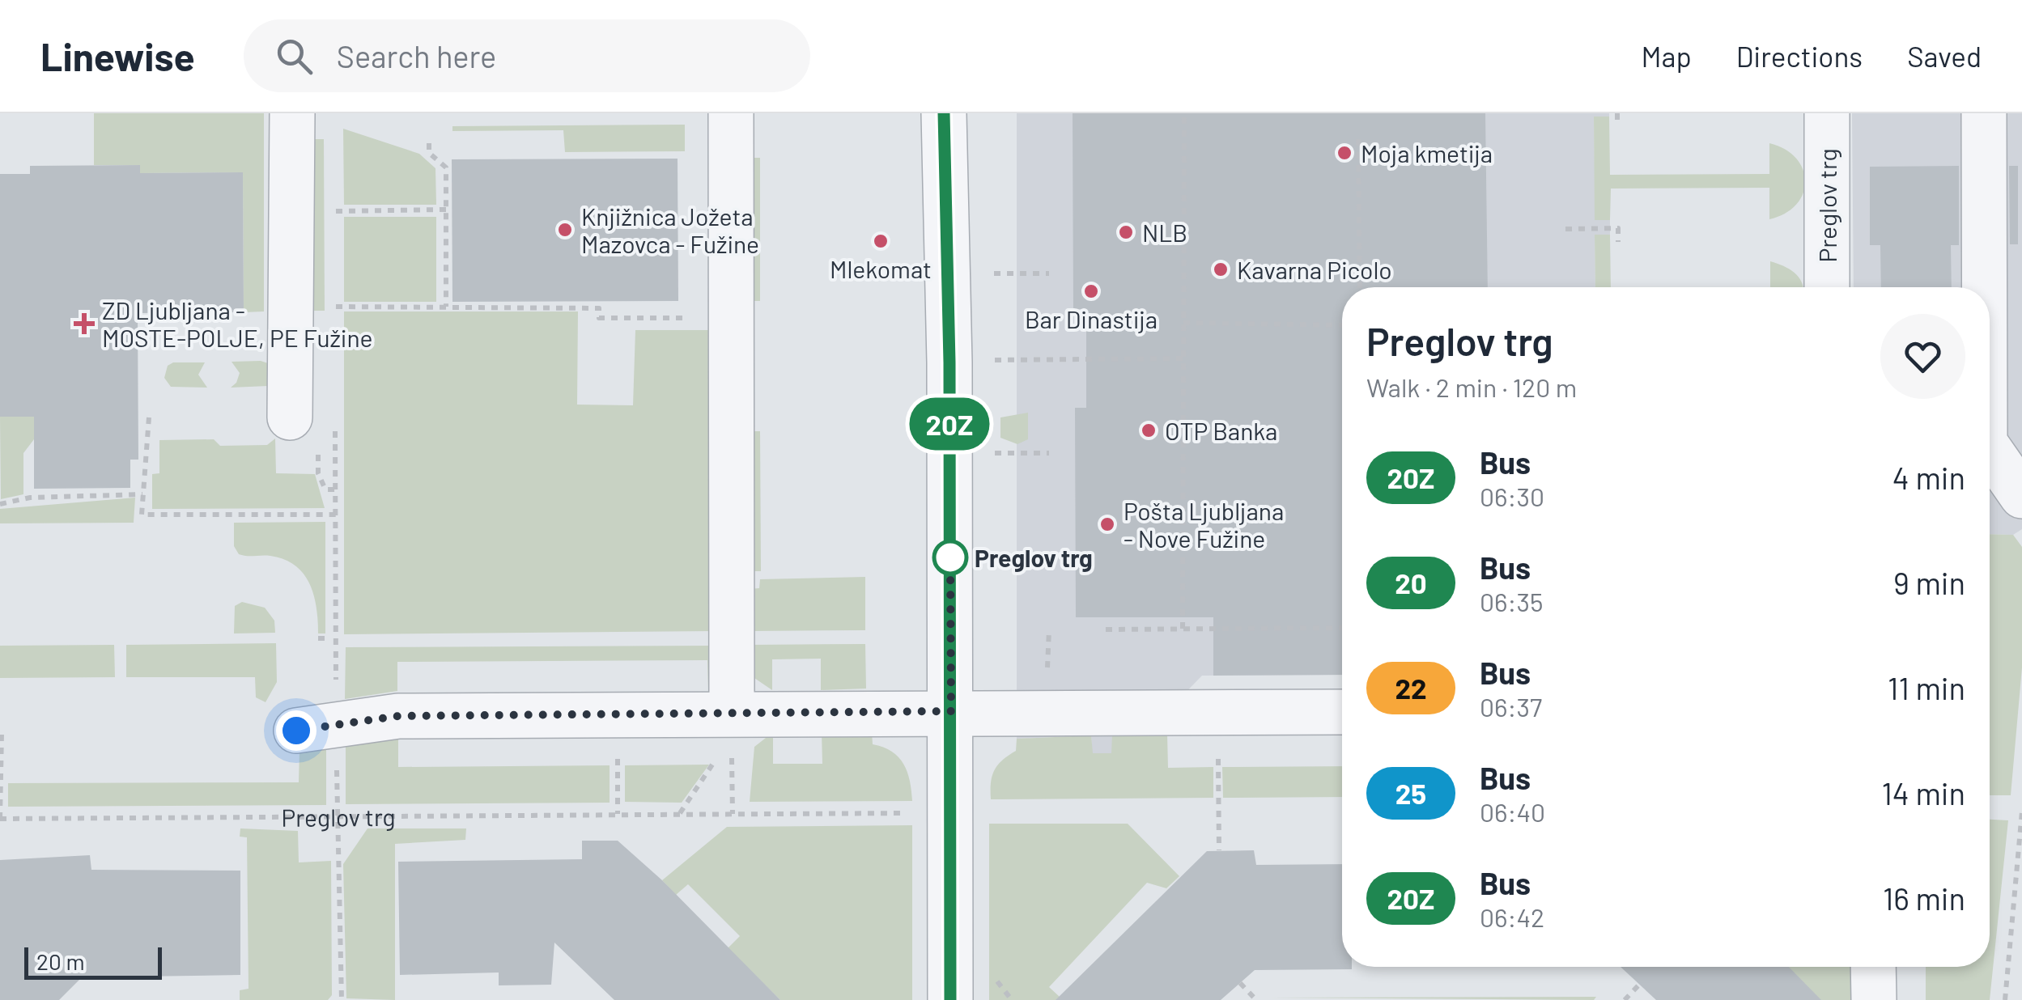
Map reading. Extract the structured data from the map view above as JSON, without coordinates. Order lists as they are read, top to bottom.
{
  "streets": {
    "street": ["Preglov trg"]
  },
  "places": {
    "other": [
      "Moja kmetija",
      "Knjižnica Jožeta Mazovca - Fužine",
      "NLB",
      "Mlekomat",
      "Kavarna Picolo",
      "Bar Dinastija",
      "OTP Banka",
      "Pošta Ljubljana - Nove Fužine",
      "Preglov trg"
    ],
    "health": ["ZD Ljubljana - MOSTE-POLJE, PE Fužine"]
  },
  "lines": ["bus line 20Z"],
  "scale_bar": "20 m",
  "page": {
    "header": "Linewise",
    "search": "Search here",
    "nav": ["Map", "Directions", "Saved"],
    "on_map": "20Z",
    "heading": ["Preglov trg", "Walk · 2 min · 120 m"],
    "list": [
      {
        "mark": "20Z",
        "name": "Bus",
        "note": "06:30",
        "value": "4 min"
      },
      {
        "mark": "20",
        "name": "Bus",
        "note": "06:35",
        "value": "9 min"
      },
      {
        "mark": "22",
        "name": "Bus",
        "note": "06:37",
        "value": "11 min"
      },
      {
        "mark": "25",
        "name": "Bus",
        "note": "06:40",
        "value": "14 min"
      },
      {
        "mark": "20Z",
        "name": "Bus",
        "note": "06:42",
        "value": "16 min"
      }
    ],
    "scale": "20 m"
  }
}
